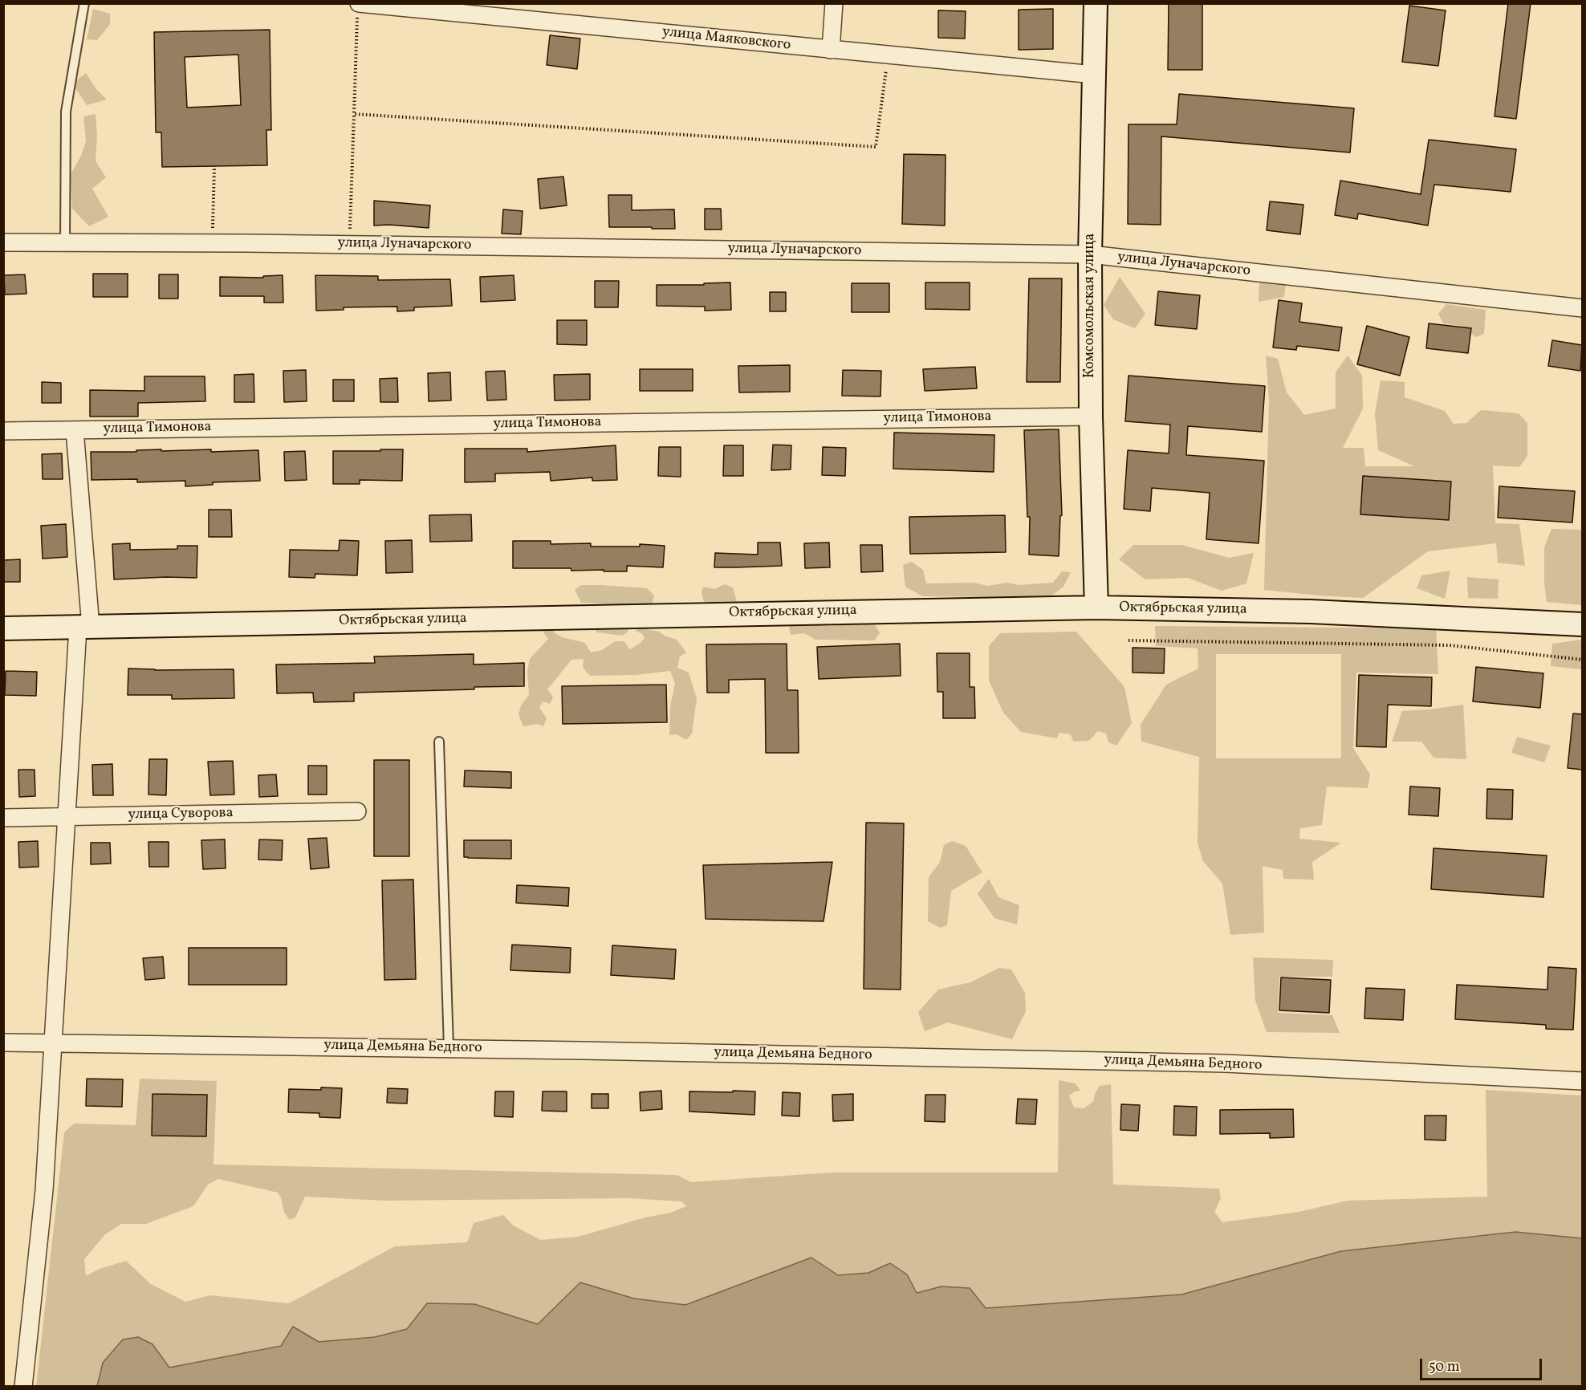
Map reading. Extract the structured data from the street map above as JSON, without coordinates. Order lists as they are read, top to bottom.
{
  "streets": {
    "street": [
      "улица Маяковского",
      "улица Луначарского",
      "Комсомольская улица",
      "улица Тимонова",
      "Октябрьская улица",
      "улица Суворова",
      "улица Демьяна Бедного"
    ]
  },
  "crossings": [
    ["улица Маяковского", "Комсомольская улица"],
    ["улица Луначарского", "Комсомольская улица"],
    ["Комсомольская улица", "улица Тимонова"],
    ["Комсомольская улица", "Октябрьская улица"]
  ],
  "scale_bar": "50 m"
}
